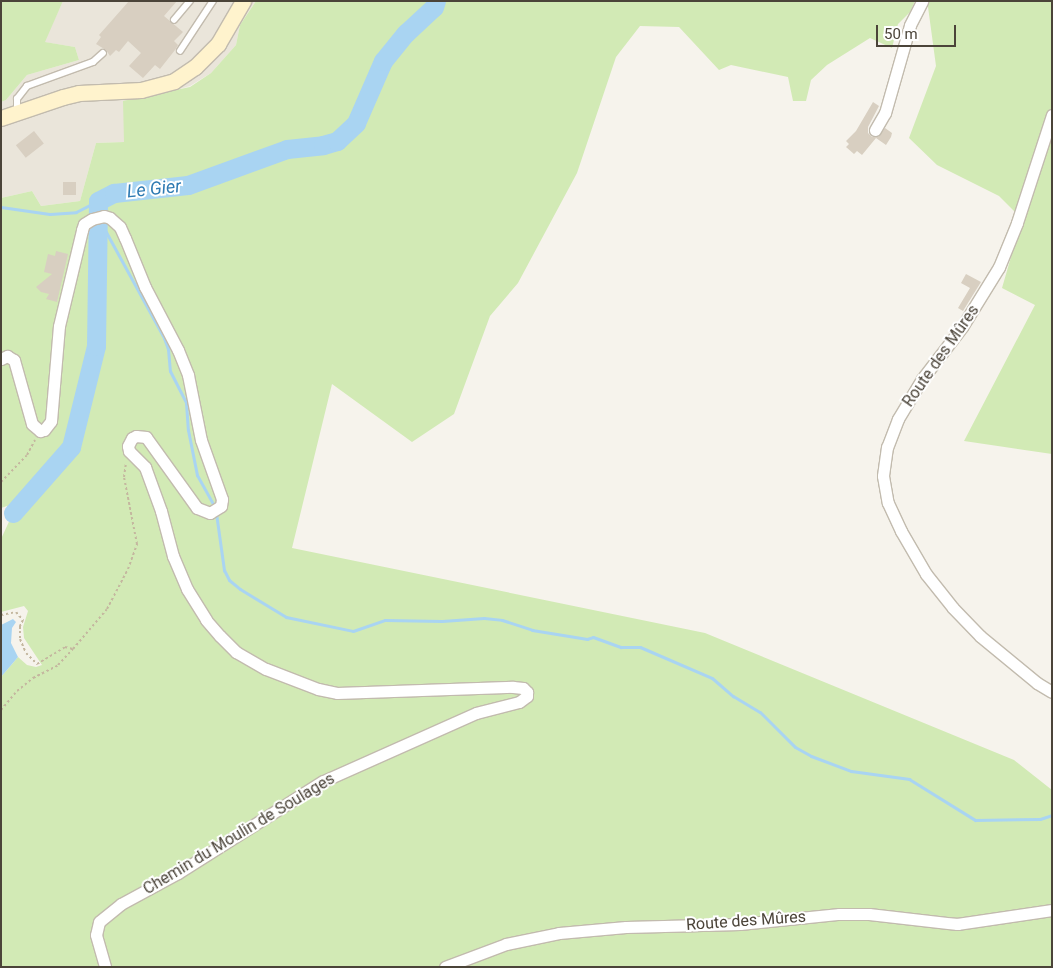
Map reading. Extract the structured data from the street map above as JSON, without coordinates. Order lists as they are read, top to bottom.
{
  "streets": {
    "street": ["Route des Mûres", "Chemin du Moulin de Soulages"]
  },
  "water": ["Le Gier"],
  "scale_bar": "50 m"
}
